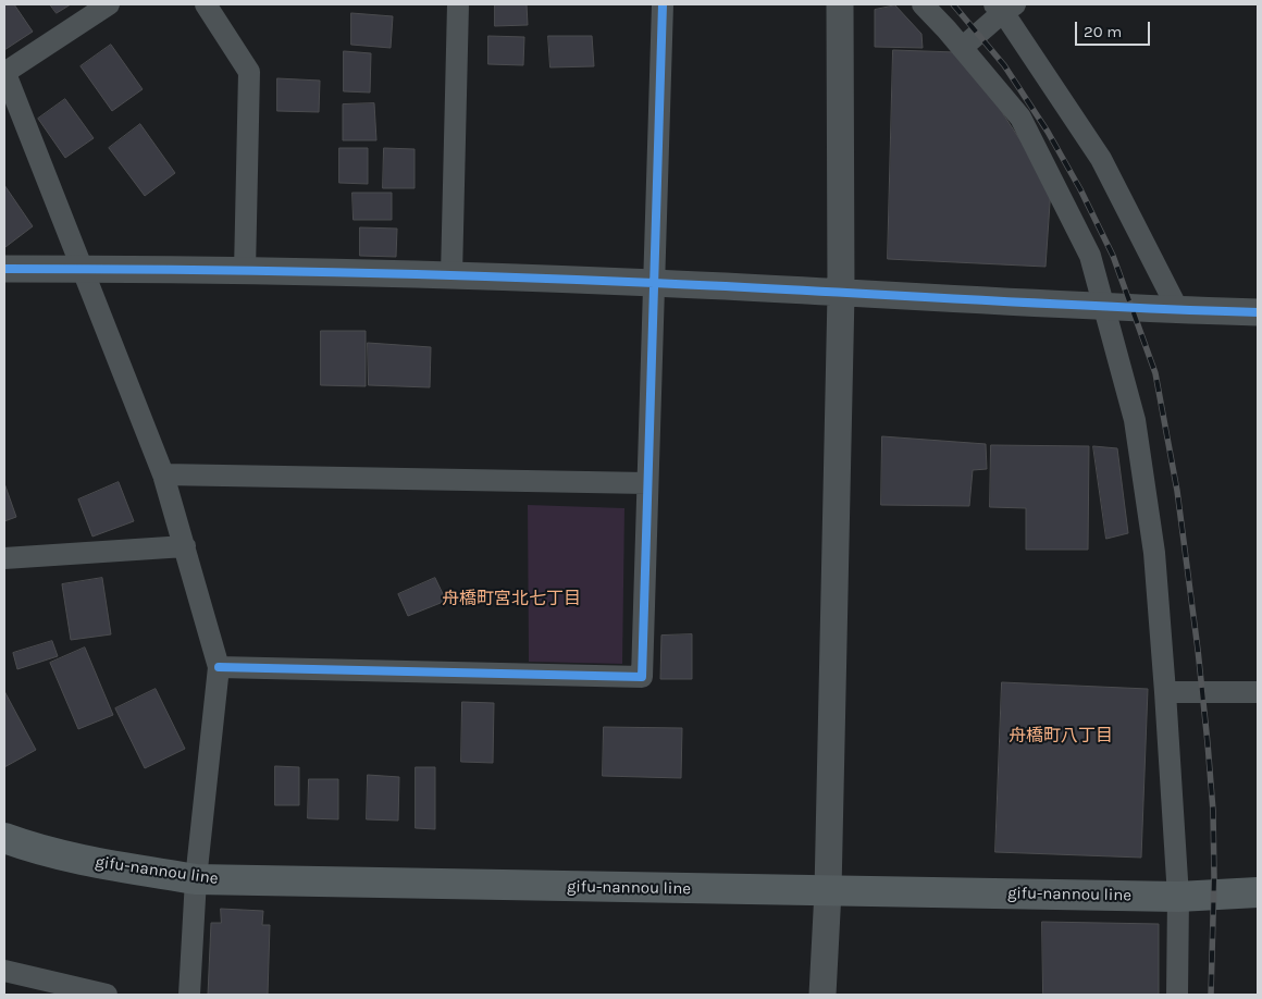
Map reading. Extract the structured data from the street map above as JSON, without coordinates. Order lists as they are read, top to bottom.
{
  "streets": {
    "main road": ["gifu-nannou line"]
  },
  "districts": ["舟橋町宮北七丁目", "舟橋町八丁目"],
  "scale_bar": "20 m"
}
